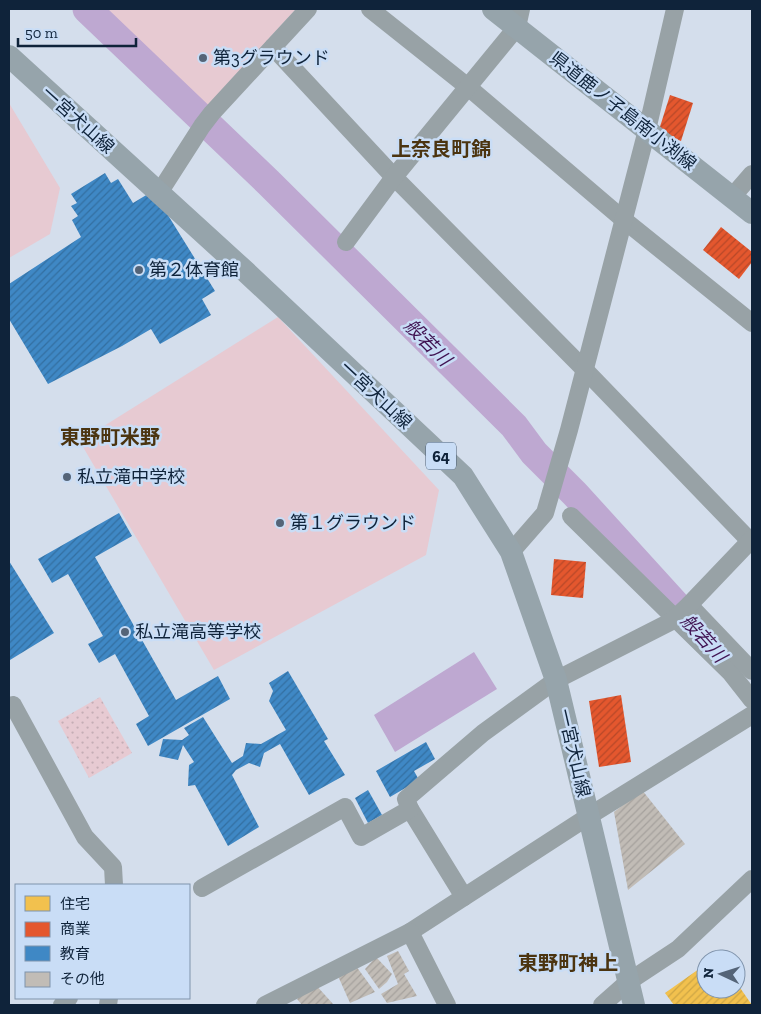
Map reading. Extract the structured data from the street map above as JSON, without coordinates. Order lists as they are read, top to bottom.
{
  "streets": {
    "main road": ["県道鹿ノ子島南小渕線", "一宮犬山線", "64"]
  },
  "districts": ["上奈良町錦", "東野町米野", "東野町神上"],
  "water": ["般若川"],
  "places": [
    "第3グラウンド",
    "第２体育館",
    "私立滝中学校",
    "第１グラウンド",
    "私立滝高等学校"
  ],
  "legend": [
    "住宅",
    "商業",
    "教育",
    "その他"
  ],
  "scale_bar": "50 m",
  "north": "left"
}
